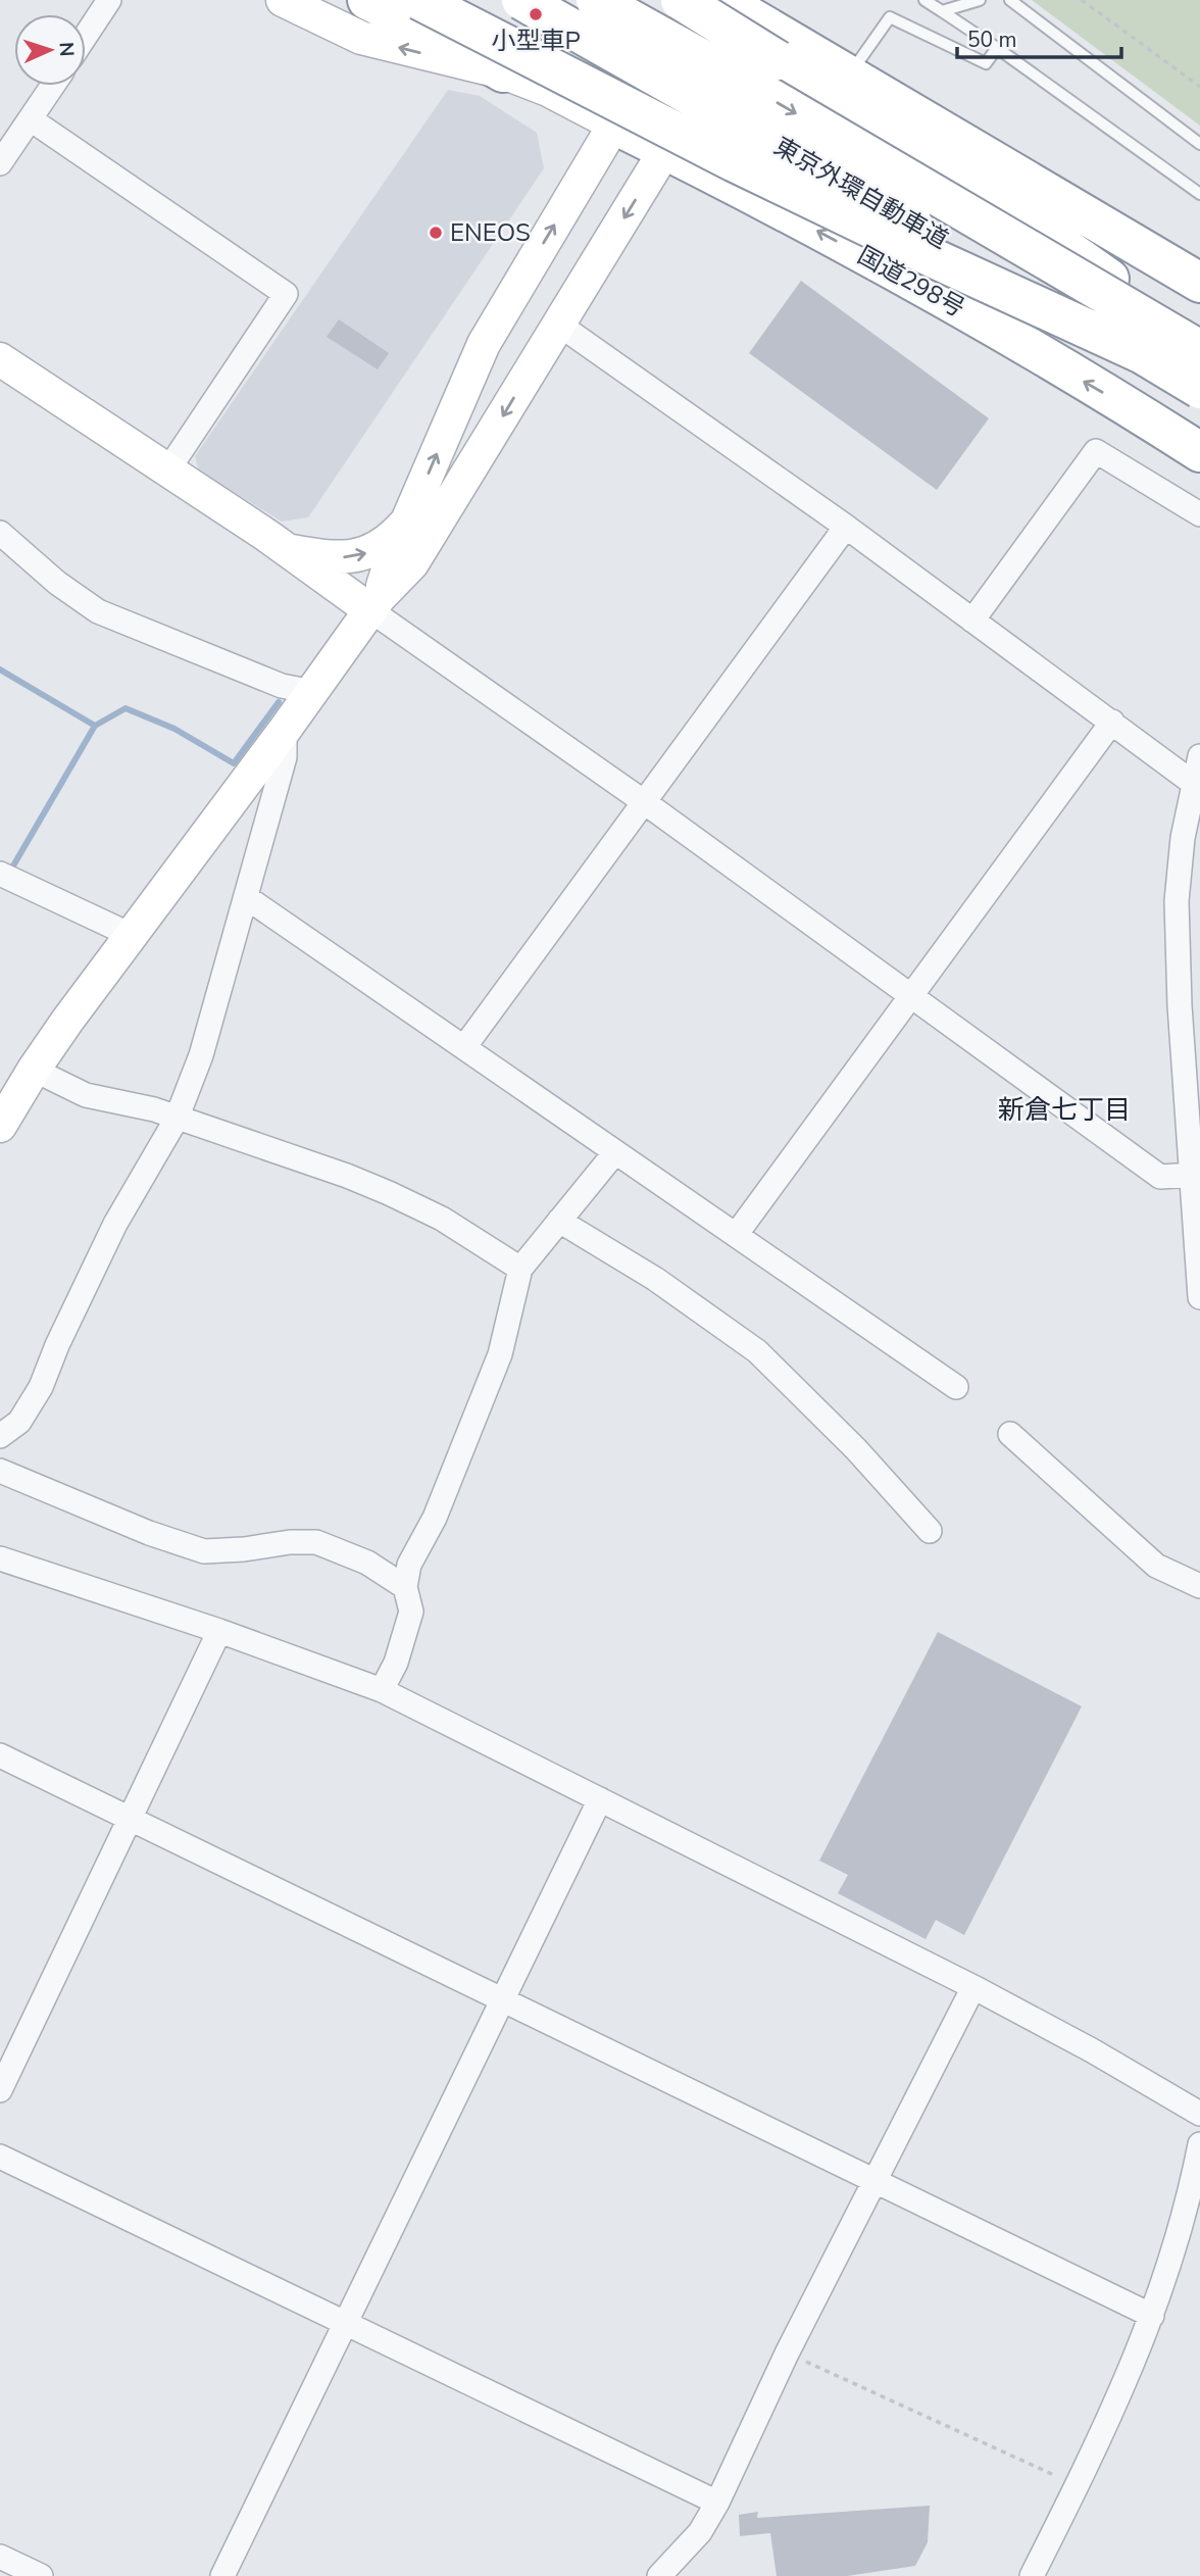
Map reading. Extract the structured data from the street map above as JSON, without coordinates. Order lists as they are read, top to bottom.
{
  "streets": {
    "highway": ["東京外環自動車道", "国道298号"]
  },
  "districts": ["新倉七丁目"],
  "places": ["小型車P", "ENEOS"],
  "scale_bar": "50 m",
  "north": "right"
}
